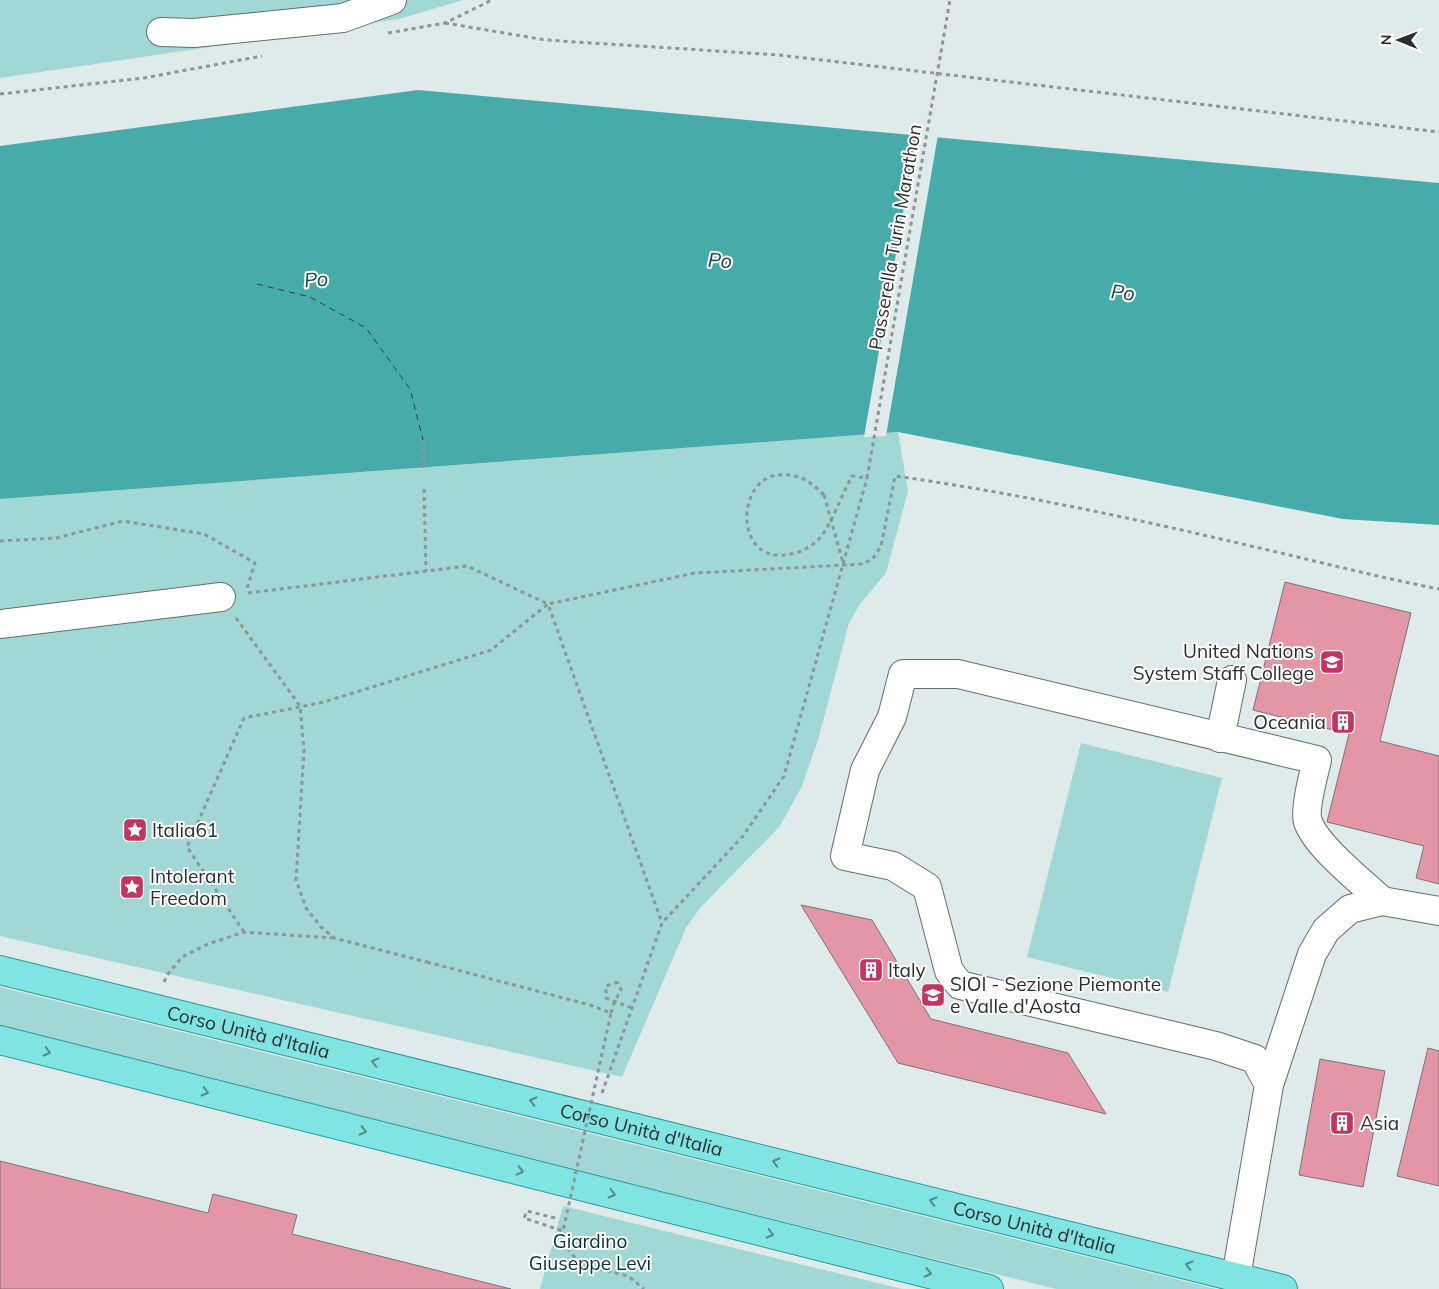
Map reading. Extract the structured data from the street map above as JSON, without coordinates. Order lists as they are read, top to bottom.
{
  "streets": {
    "main road": ["Corso Unità d'Italia"],
    "path": ["Passerella Turin Marathon"]
  },
  "water": ["Po"],
  "parks": ["Giardino Giuseppe Levi"],
  "places": {
    "school or university": ["United Nations System Staff College", "SIOI - Sezione Piemonte e Valle d'Aosta"],
    "building": ["Oceania", "Italy", "Asia"],
    "place": ["Italia61", "Intolerant Freedom"]
  },
  "north": "left"
}
